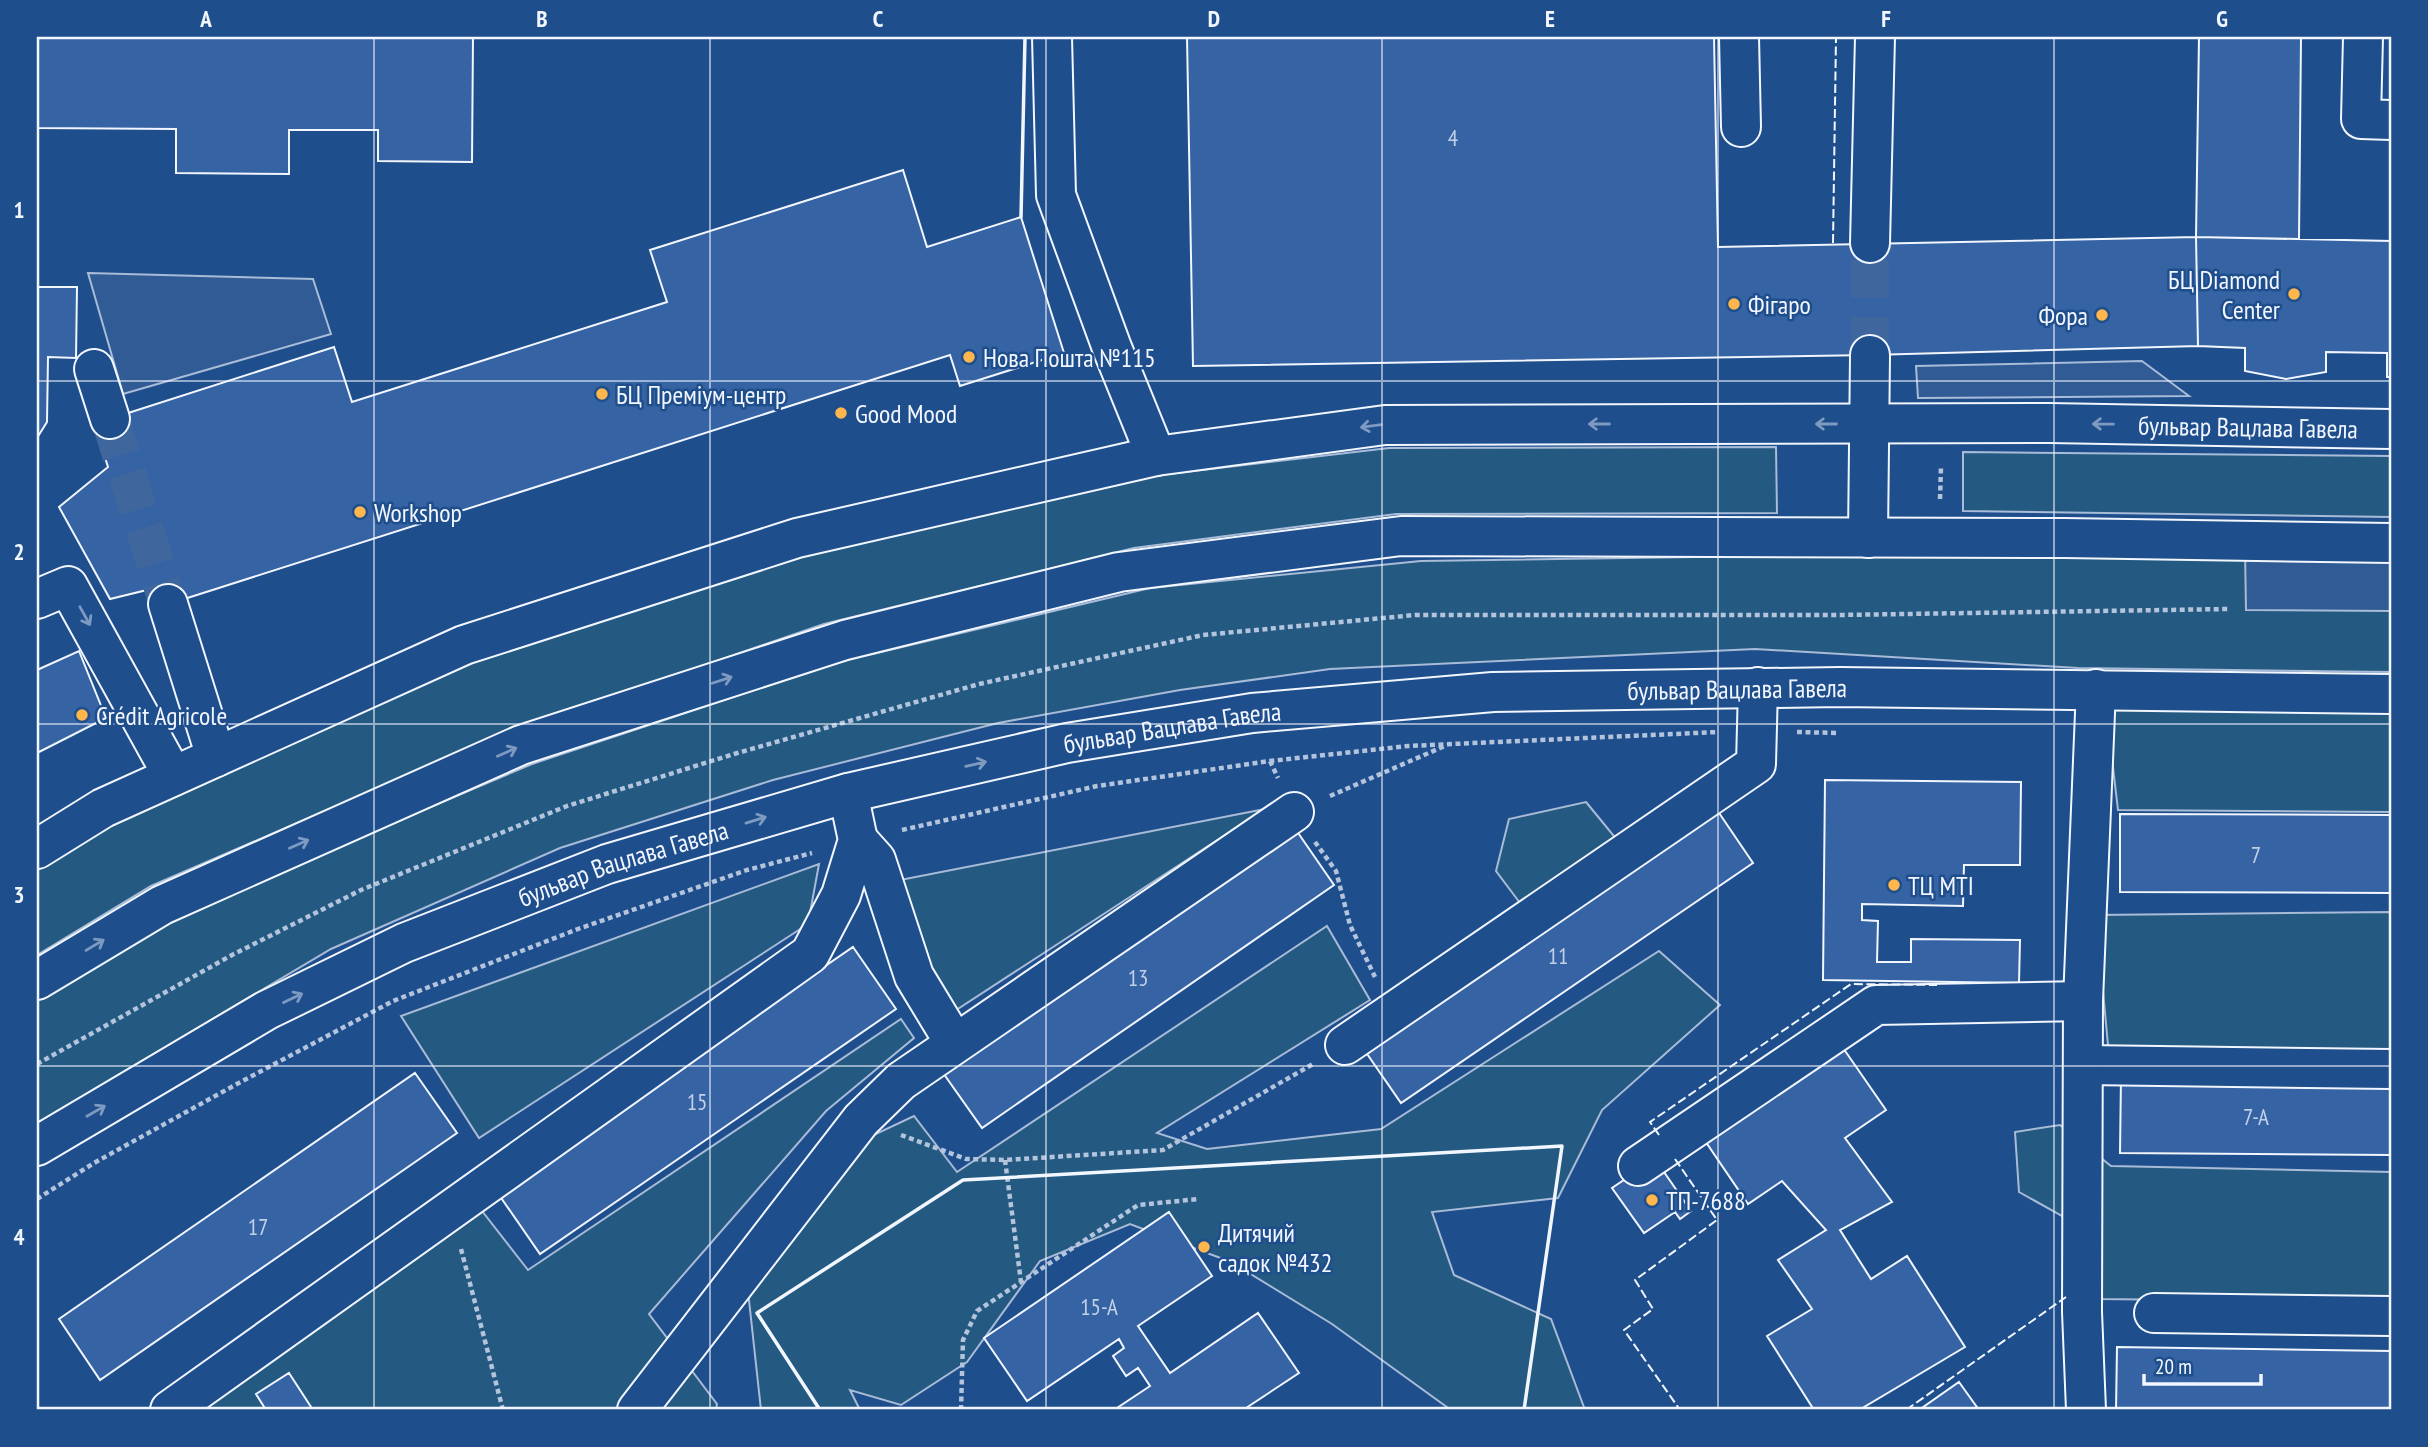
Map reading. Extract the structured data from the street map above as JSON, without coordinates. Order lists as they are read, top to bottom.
{
  "streets": {
    "street": ["бульвар Вацлава Гавела"]
  },
  "places": [
    "БЦ Diamond Center",
    "Фігаро",
    "Фора",
    "Нова Пошта №115",
    "БЦ Преміум-центр",
    "Good Mood",
    "Workshop",
    "Crédit Agricole",
    "ТЦ MTI",
    "ТП-7688",
    "Дитячий садок №432"
  ],
  "house_numbers": [
    "4",
    "7",
    "11",
    "13",
    "15",
    "7-А",
    "17",
    "15-А"
  ],
  "scale_bar": "20 m",
  "grid": {
    "columns": [
      "A",
      "B",
      "C",
      "D",
      "E",
      "F",
      "G"
    ],
    "rows": [
      "1",
      "2",
      "3",
      "4"
    ]
  }
}
